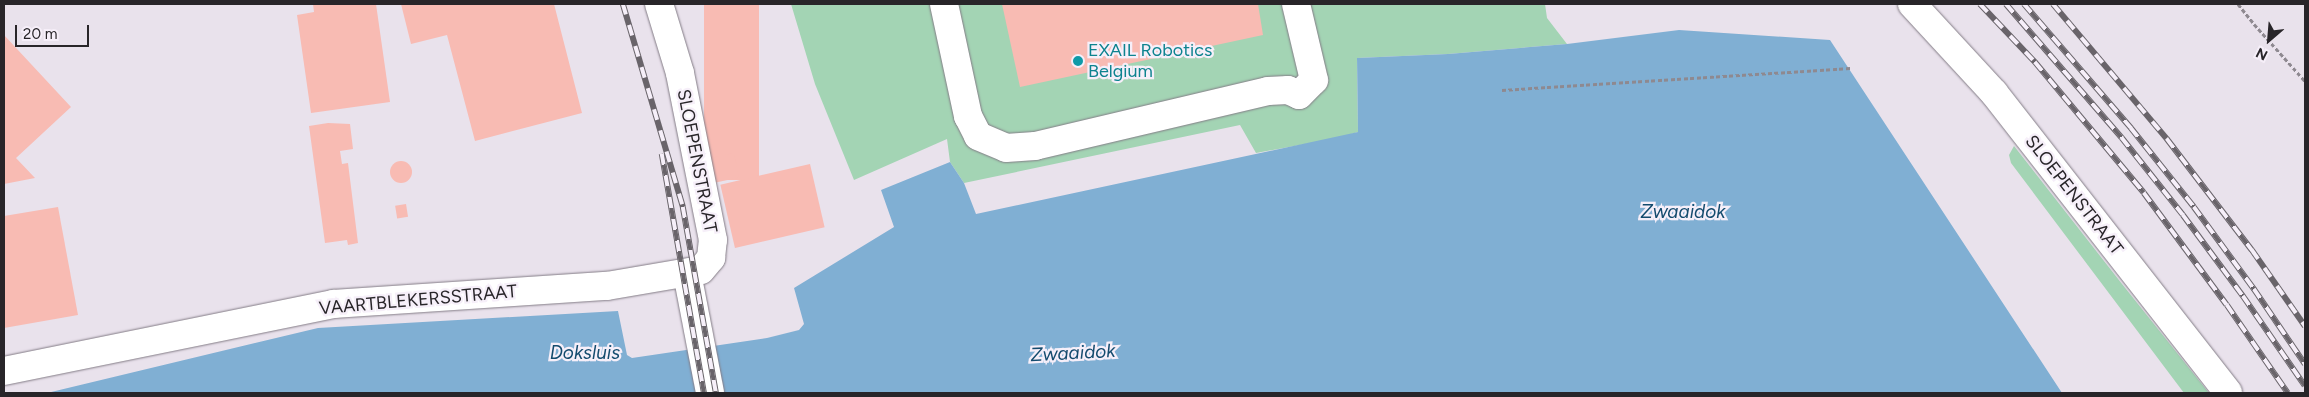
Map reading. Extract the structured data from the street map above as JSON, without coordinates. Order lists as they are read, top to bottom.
{
  "streets": {
    "street": ["SLOEPENSTRAAT", "VAARTBLEKERSSTRAAT"]
  },
  "crossings": [
    ["SLOEPENSTRAAT", "VAARTBLEKERSSTRAAT"]
  ],
  "water": ["Zwaaidok", "Doksluis"],
  "places": ["EXAIL Robotics Belgium"],
  "scale_bar": "20 m",
  "north": "bottom left"
}
